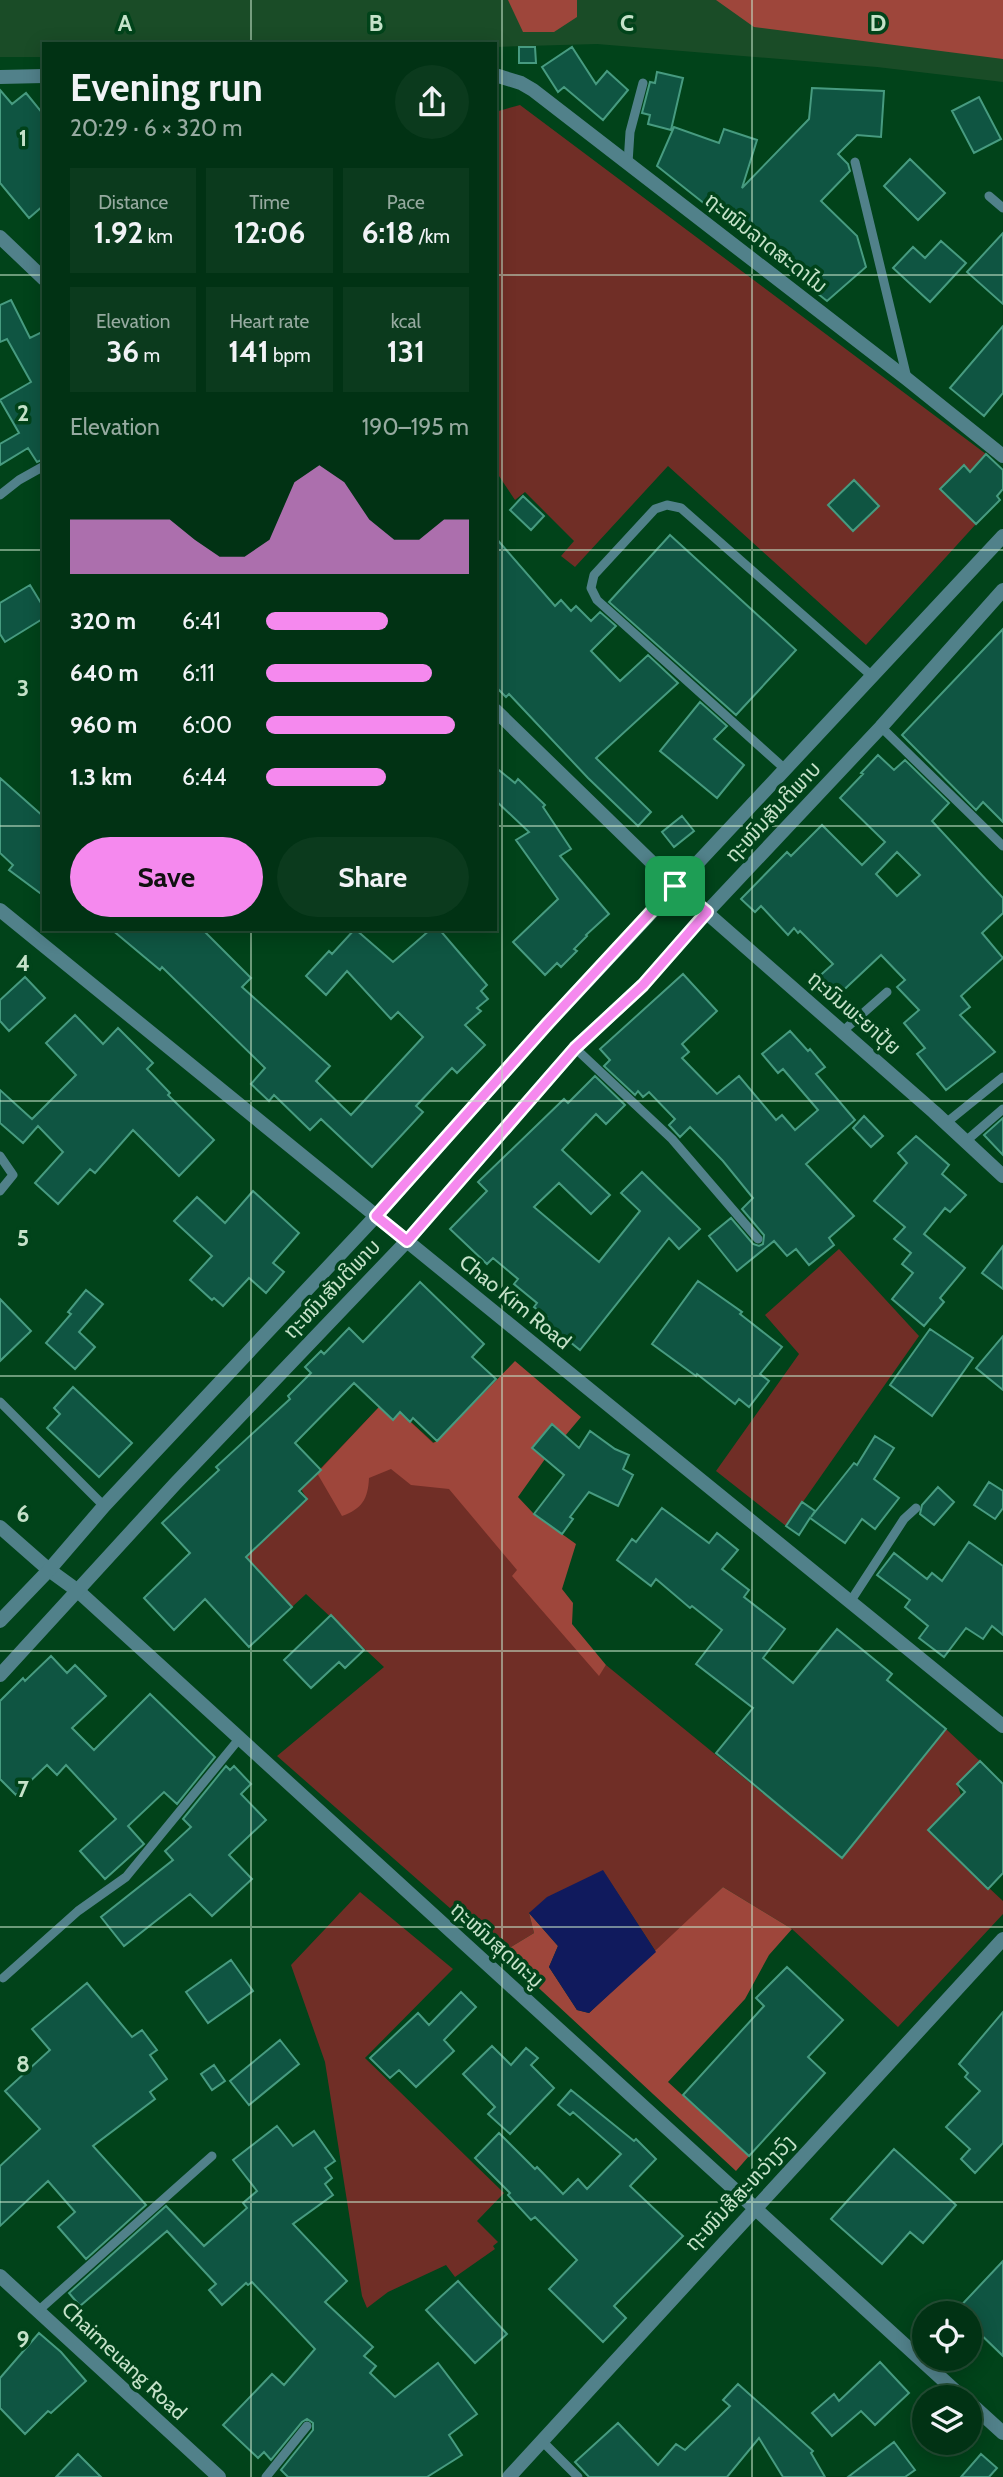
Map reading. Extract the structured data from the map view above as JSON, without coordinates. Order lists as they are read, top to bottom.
{
  "streets": {
    "street": [
      "ຖະໜົນລາດສະດາໄນ",
      "ຖະໜົນສັນຕິພາບ",
      "ຖະນົນພະຍາປຸ້ຍ",
      "Chao Kim Road",
      "ຖະໜົນສຸດທະນູ",
      "ຖະໜົນສີສະຫວ່າງວົງ",
      "Chaimeuang Road"
    ]
  },
  "crossings": [
    ["ຖະໜົນສັນຕິພາບ", "ຖະນົນພະຍາປຸ້ຍ"],
    ["ຖະໜົນສັນຕິພາບ", "Chao Kim Road"],
    ["ຖະໜົນສັນຕິພາບ", "ຖະໜົນສຸດທະນູ"],
    ["ຖະໜົນສຸດທະນູ", "ຖະໜົນສີສະຫວ່າງວົງ"]
  ],
  "page": {
    "heading": ["Evening run", "20:29 · 6 × 320 m"],
    "stats": [
      ["Distance", "1.92 km"],
      ["Time", "12:06"],
      ["Pace", "6:18 /km"],
      ["Elevation", "36 m"],
      ["Heart rate", "141 bpm"],
      ["kcal", "131"]
    ],
    "chart": ["Elevation", "190–195 m"],
    "list": [
      {
        "name": "320 m",
        "note": "6:41"
      },
      {
        "name": "640 m",
        "note": "6:11"
      },
      {
        "name": "960 m",
        "note": "6:00"
      },
      {
        "name": "1.3 km",
        "note": "6:44"
      }
    ],
    "buttons": ["Save", "Share"]
  },
  "grid": {
    "columns": [
      "A",
      "B",
      "C",
      "D"
    ],
    "rows": [
      "1",
      "2",
      "3",
      "4",
      "5",
      "6",
      "7",
      "8",
      "9"
    ]
  }
}
